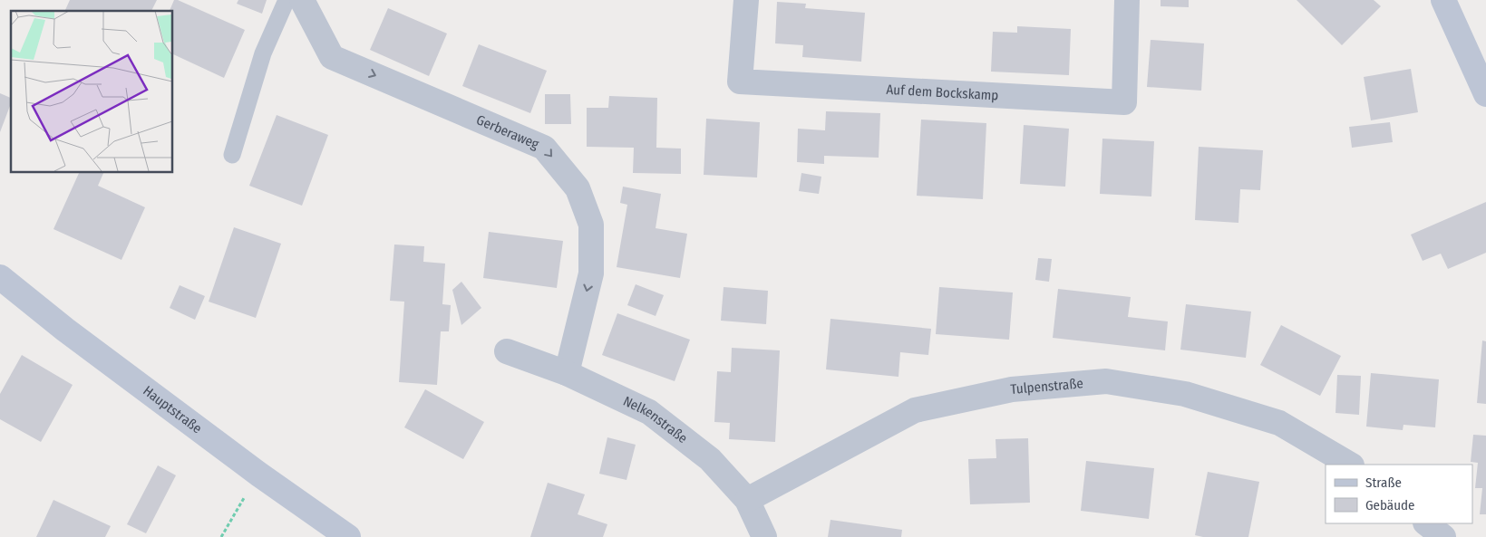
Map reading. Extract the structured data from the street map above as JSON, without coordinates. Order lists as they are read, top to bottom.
{
  "streets": {
    "main road": ["Hauptstraße"],
    "street": [
      "Auf dem Bockskamp",
      "Gerberaweg",
      "Tulpenstraße",
      "Nelkenstraße"
    ]
  },
  "crossings": [
    ["Gerberaweg", "Nelkenstraße"],
    ["Tulpenstraße", "Nelkenstraße"]
  ],
  "one_way": ["Gerberaweg"],
  "legend": ["Straße", "Gebäude"]
}
